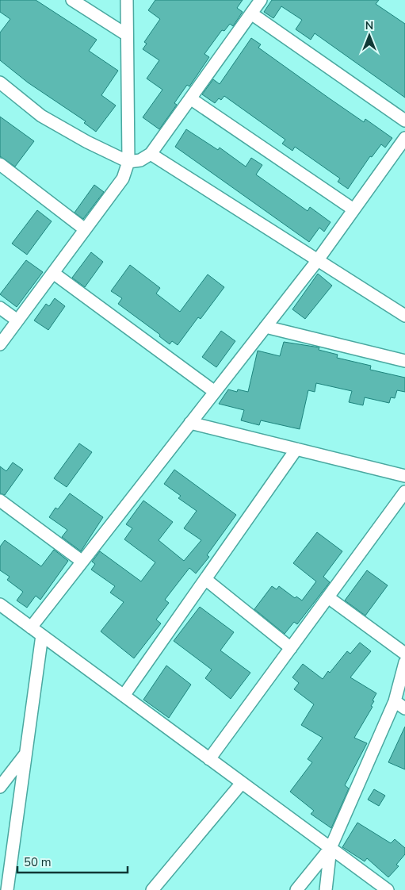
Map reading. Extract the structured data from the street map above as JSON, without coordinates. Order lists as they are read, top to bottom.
{
  "scale_bar": "50 m",
  "north": "top"
}
